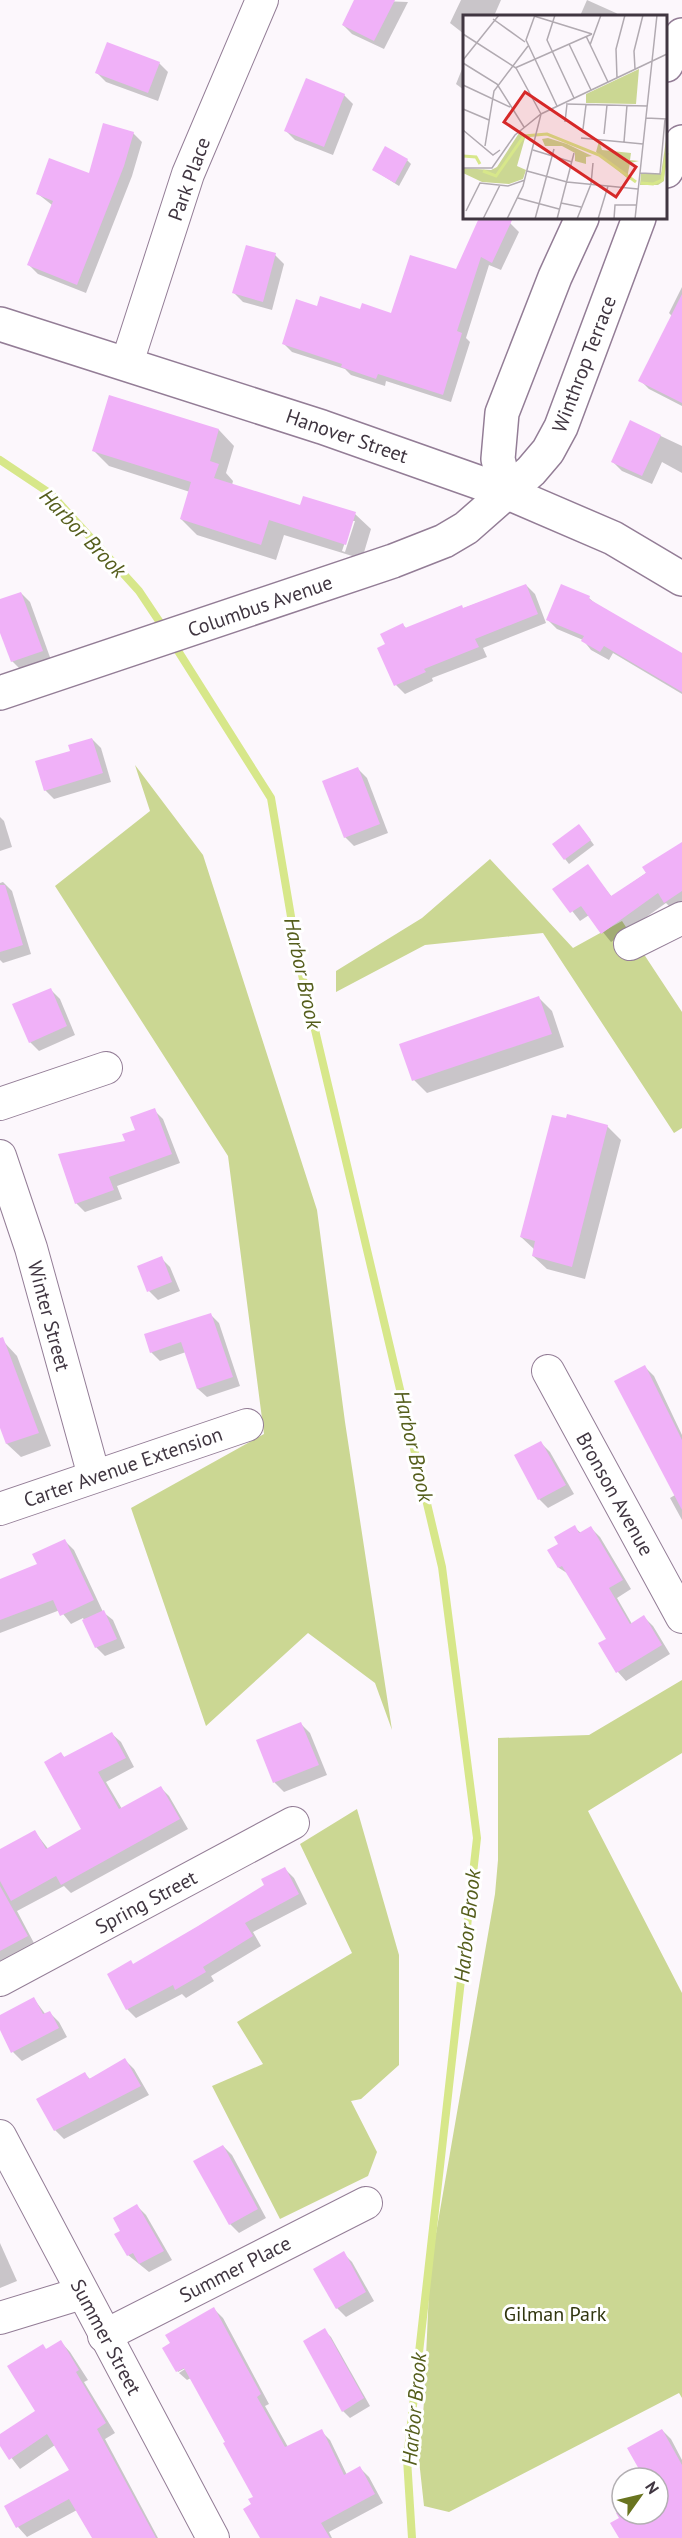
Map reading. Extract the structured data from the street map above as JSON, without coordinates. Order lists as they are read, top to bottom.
{
  "streets": {
    "street": [
      "Park Place",
      "Winthrop Terrace",
      "Hanover Street",
      "Columbus Avenue",
      "Winter Street",
      "Carter Avenue Extension",
      "Bronson Avenue",
      "Spring Street",
      "Summer Place",
      "Summer Street"
    ]
  },
  "crossings": [
    ["Park Place", "Hanover Street"],
    ["Winthrop Terrace", "Hanover Street"],
    ["Winthrop Terrace", "Columbus Avenue"],
    ["Hanover Street", "Columbus Avenue"],
    ["Winter Street", "Carter Avenue Extension"],
    ["Summer Place", "Summer Street"]
  ],
  "water": ["Harbor Brook"],
  "parks": ["Gilman Park"],
  "north": "top right"
}
